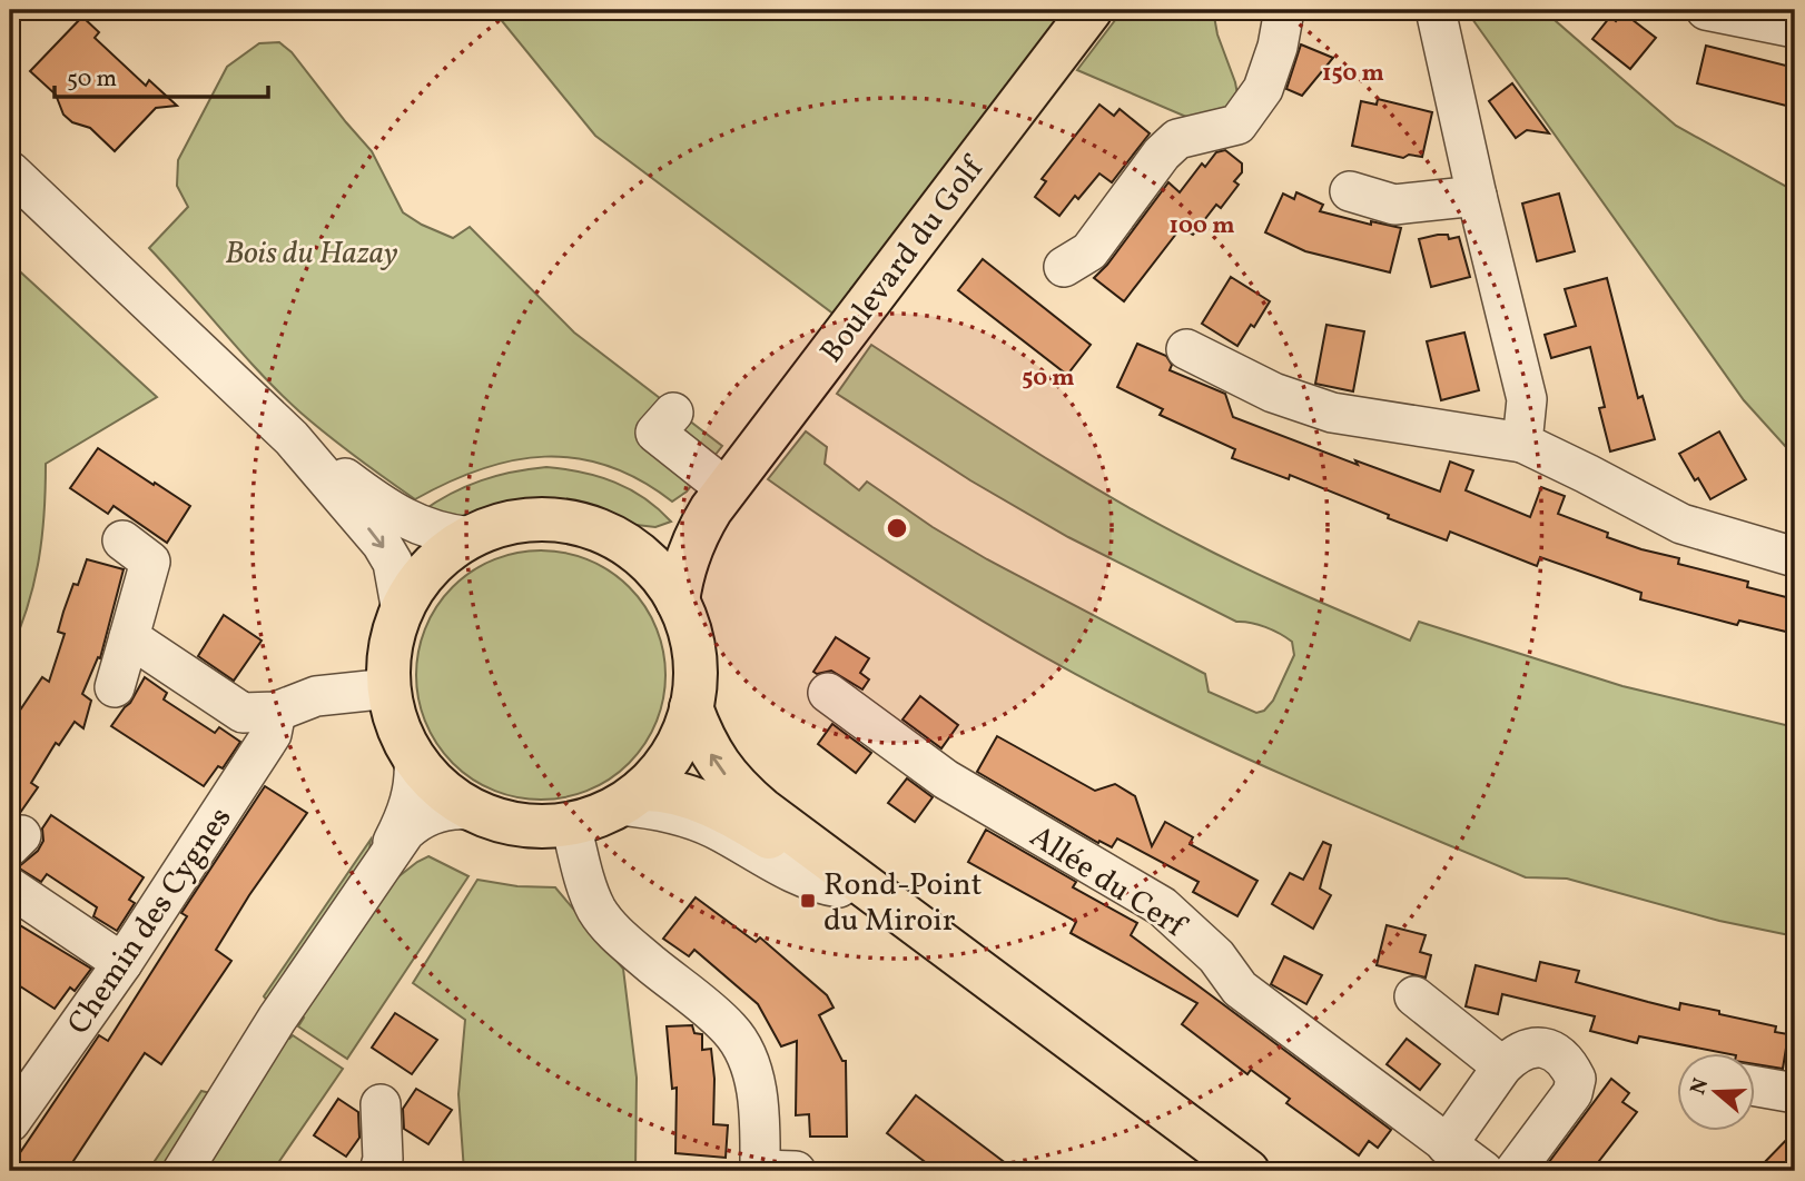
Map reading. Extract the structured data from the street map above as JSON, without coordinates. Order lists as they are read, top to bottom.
{
  "streets": {
    "main road": ["Boulevard du Golf"],
    "street": ["Allée du Cerf", "Chemin des Cygnes"]
  },
  "parks": ["Bois du Hazay"],
  "places": {
    "transit": ["Rond-Point du Miroir"]
  },
  "scale_bar": "50 m",
  "north": "left",
  "rings": ["150 m", "100 m", "50 m"]
}
